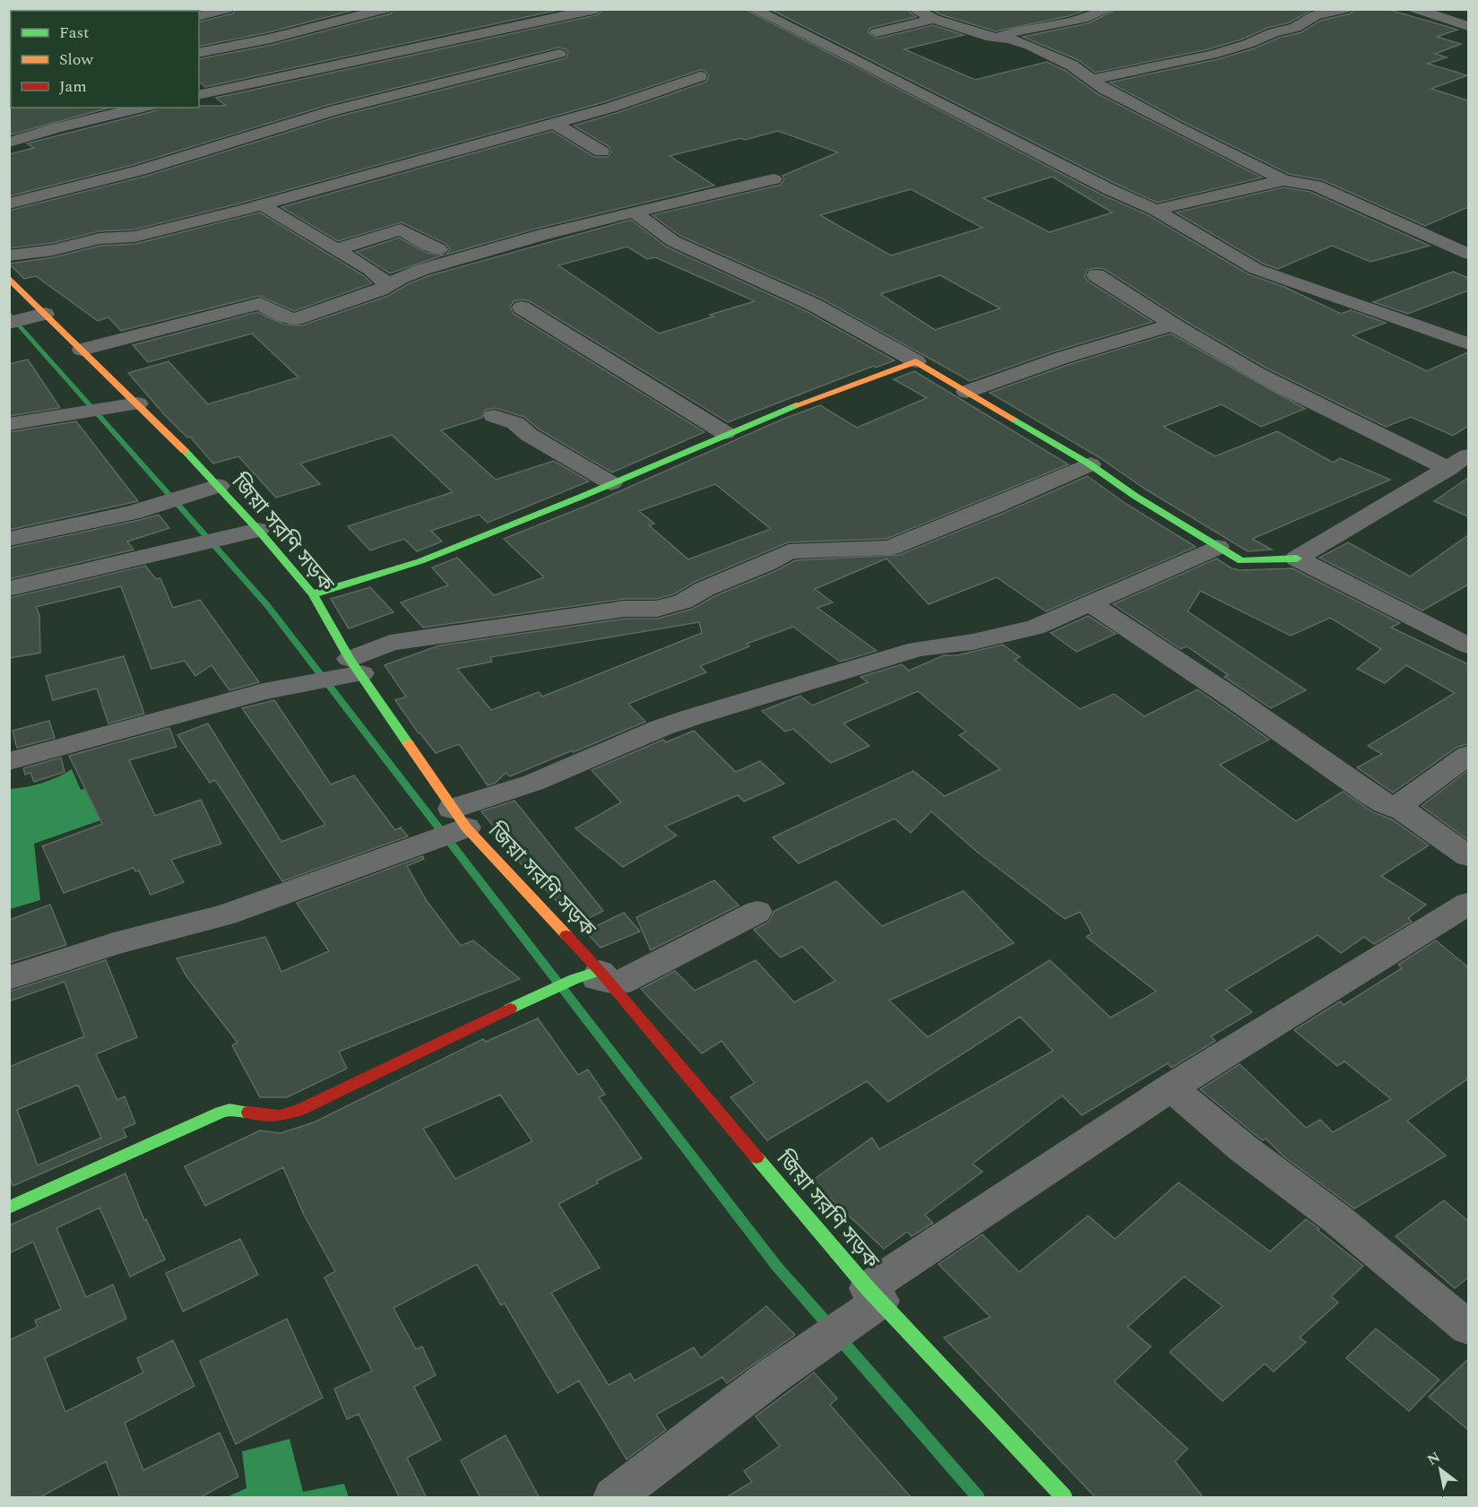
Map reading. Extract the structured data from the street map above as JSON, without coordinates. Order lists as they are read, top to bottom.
{
  "streets": {
    "main road": ["জিয়া সরণি সড়ক"]
  },
  "legend": ["Fast", "Slow", "Jam"],
  "north": "top left"
}
